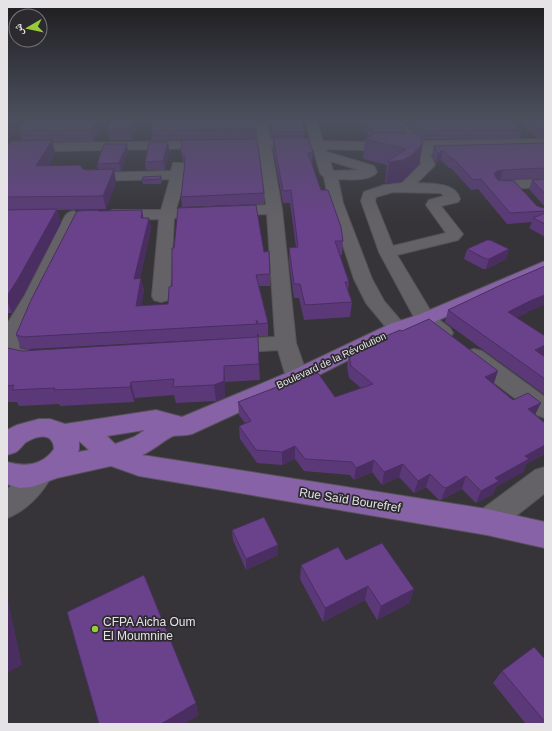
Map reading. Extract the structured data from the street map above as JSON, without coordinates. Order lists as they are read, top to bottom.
{
  "streets": {
    "main road": ["Boulevard de la Révolution", "Rue Saïd Bourefref"]
  },
  "crossings": [
    ["Boulevard de la Révolution", "Rue Saïd Bourefref"]
  ],
  "places": ["CFPA Aicha Oum El Moumnine"],
  "north": "left"
}
